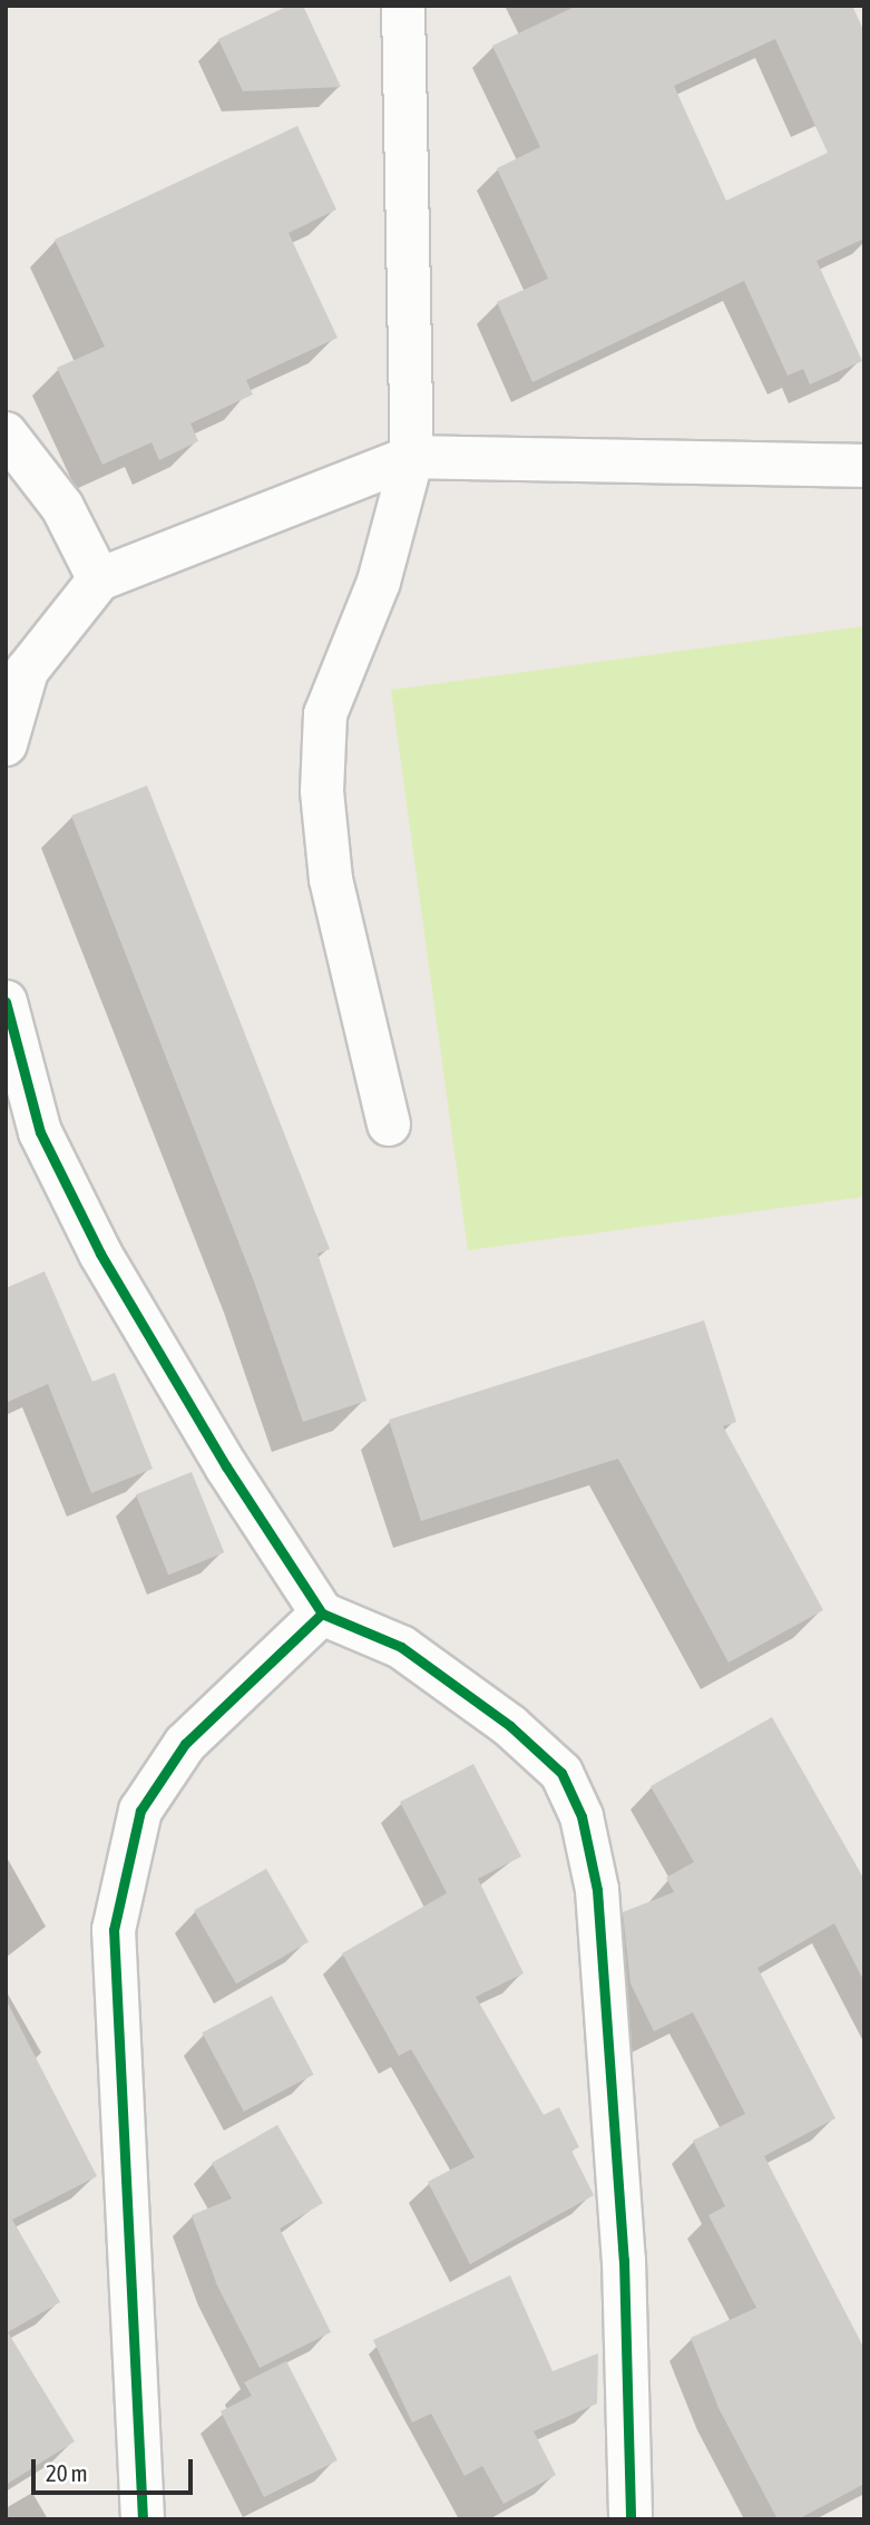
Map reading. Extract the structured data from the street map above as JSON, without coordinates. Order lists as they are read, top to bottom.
{
  "scale_bar": "20 m"
}
